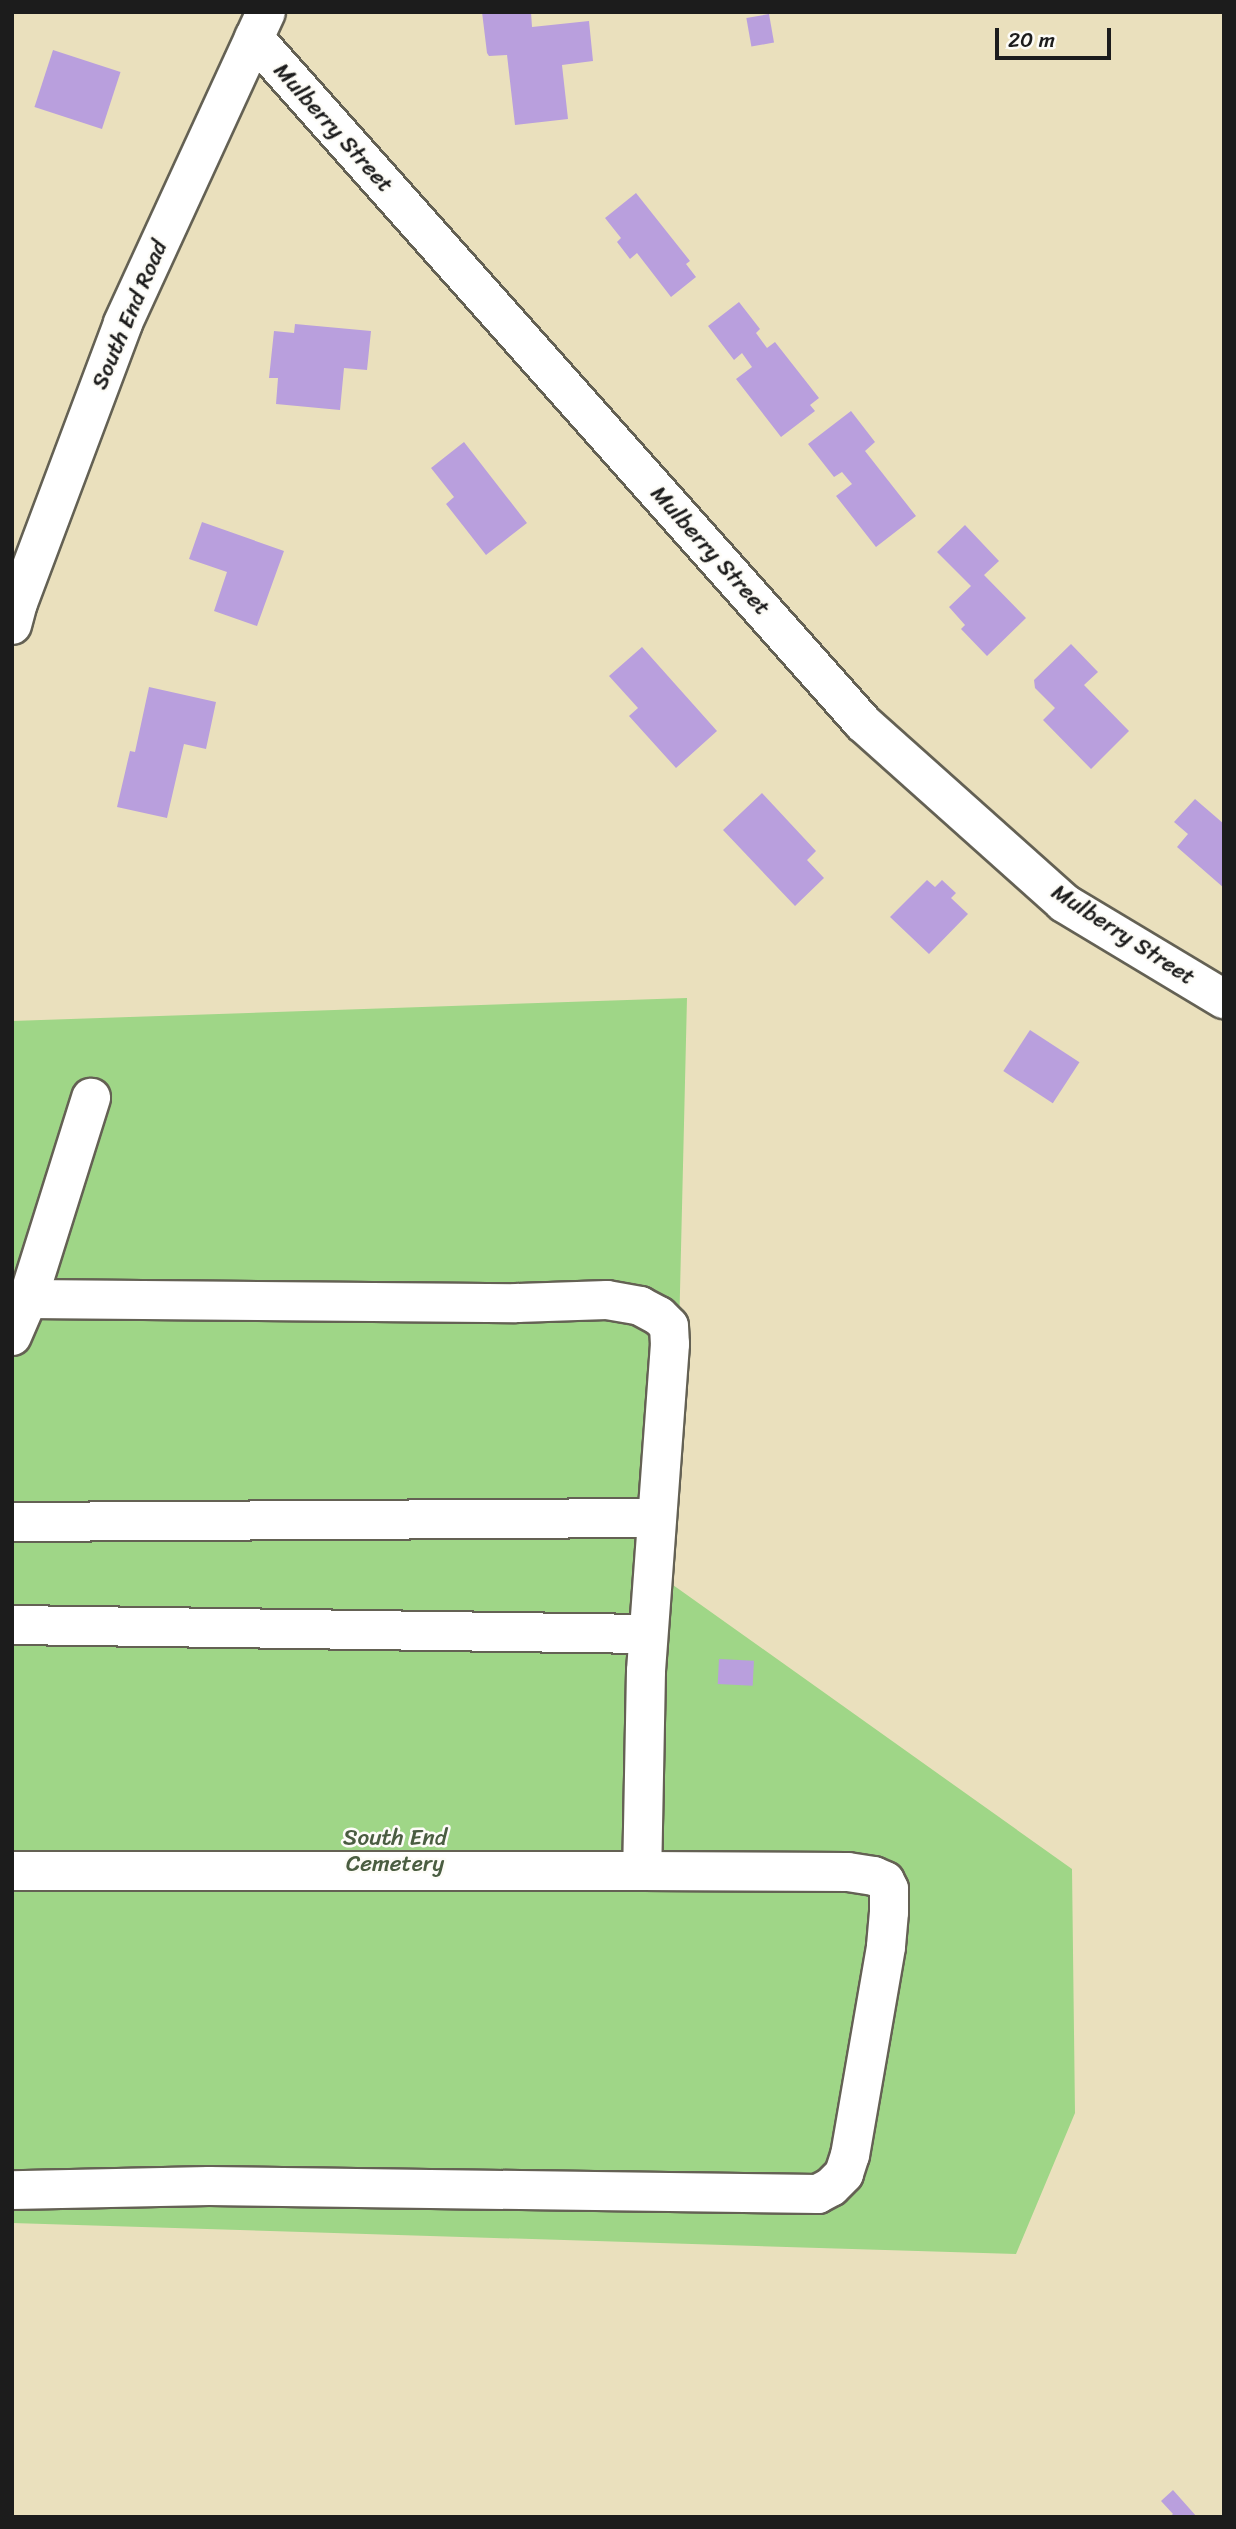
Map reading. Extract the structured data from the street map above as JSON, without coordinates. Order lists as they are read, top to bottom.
{
  "streets": {
    "street": ["Mulberry Street", "South End Road"]
  },
  "crossings": [
    ["Mulberry Street", "South End Road"]
  ],
  "parks": ["South End Cemetery"],
  "scale_bar": "20 m"
}
